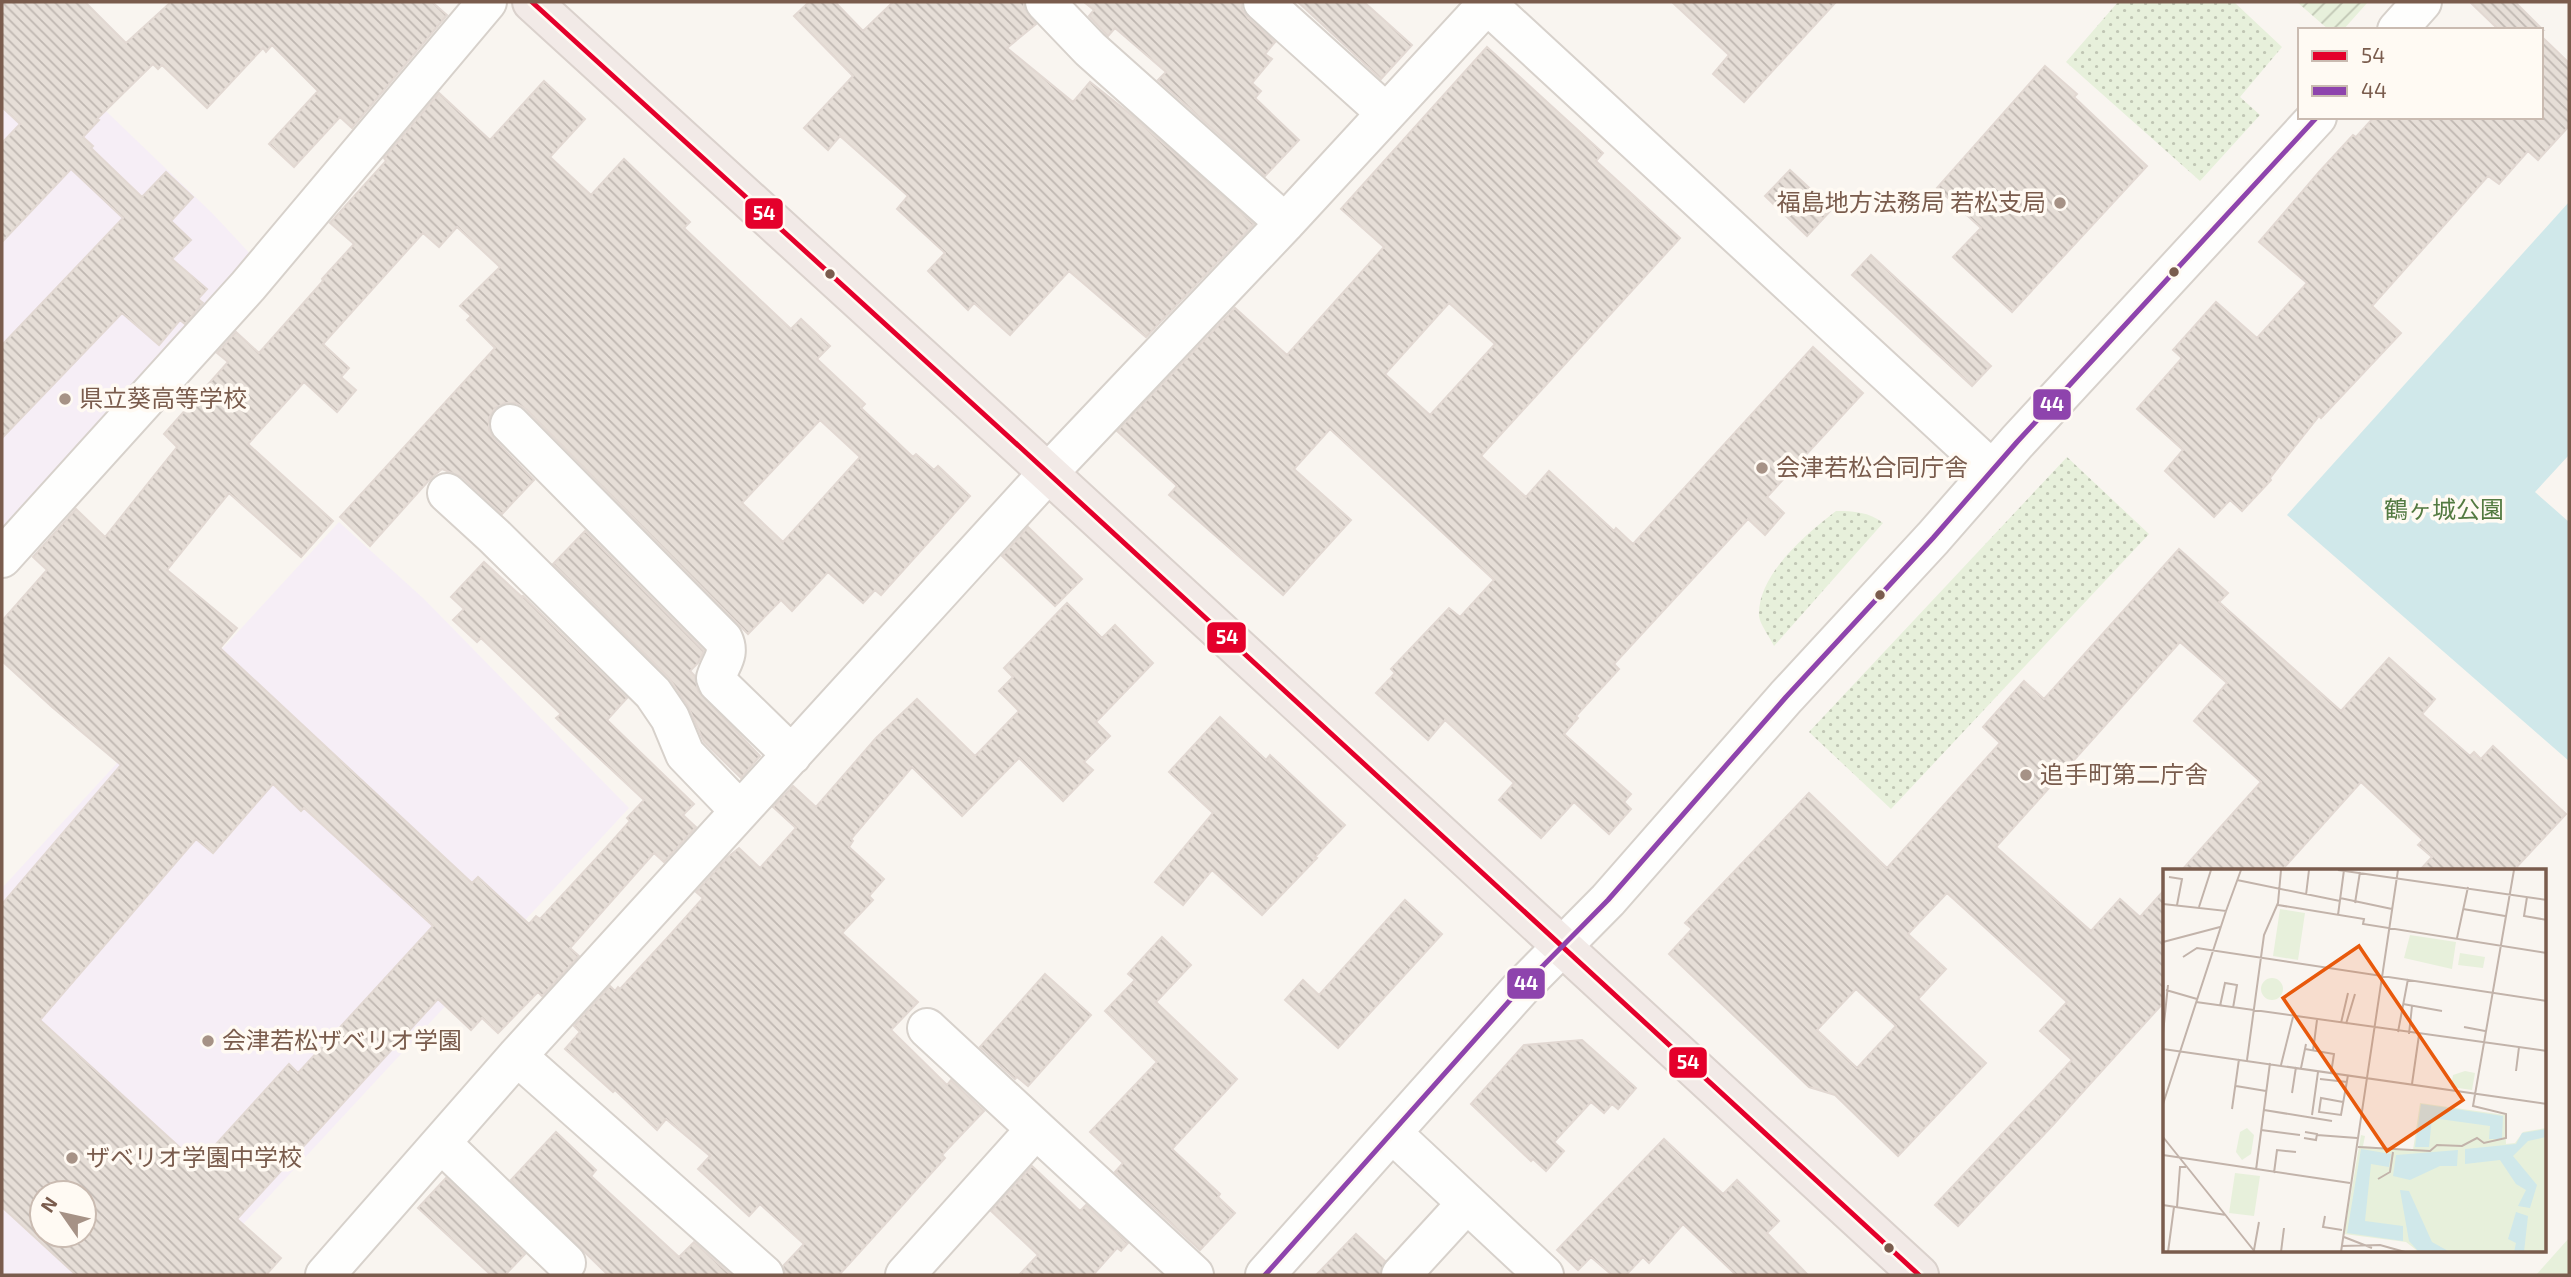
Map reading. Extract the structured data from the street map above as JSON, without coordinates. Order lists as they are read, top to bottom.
{
  "parks": ["鶴ヶ城公園"],
  "places": [
    "福島地方法務局 若松支局",
    "県立葵高等学校",
    "会津若松合同庁舎",
    "追手町第二庁舎",
    "会津若松ザベリオ学園",
    "ザベリオ学園中学校"
  ],
  "lines": ["transit line 54", "transit line 44"],
  "legend": ["54", "44"],
  "north": "top left"
}
